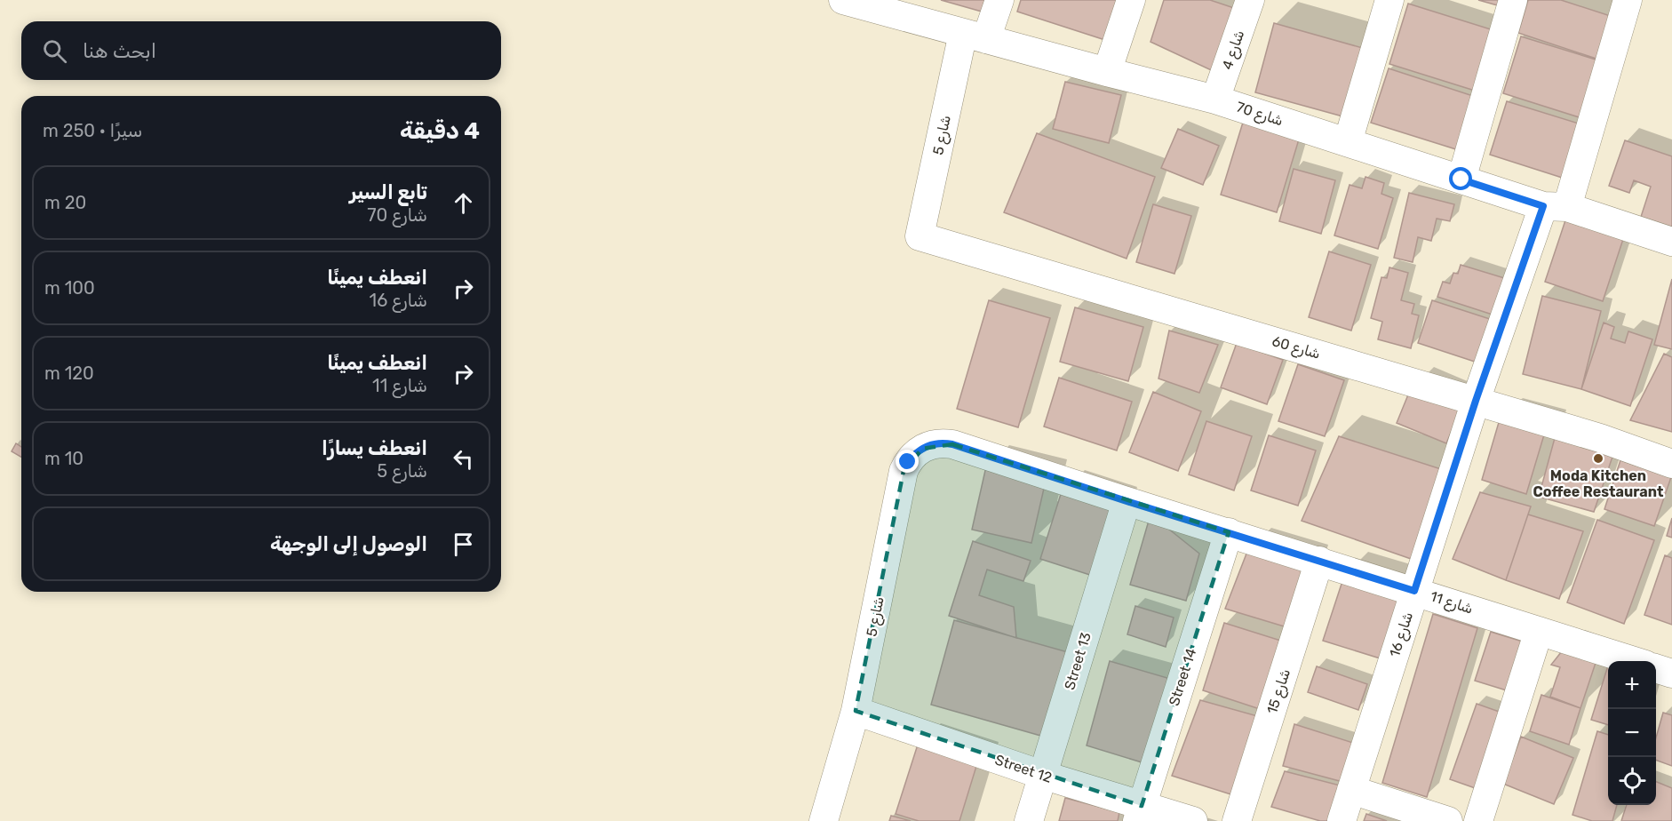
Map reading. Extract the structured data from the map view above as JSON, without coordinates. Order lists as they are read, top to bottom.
{
  "streets": {
    "street": [
      "شارع 4",
      "شارع 70",
      "شارع 5",
      "شارع 60",
      "شارع 11",
      "شارع 16",
      "Street 13",
      "Street 14",
      "شارع 15",
      "Street 12"
    ]
  },
  "crossings": [
    ["شارع 4", "شارع 70"],
    ["شارع 70", "شارع 5"],
    ["شارع 70", "شارع 16"],
    ["شارع 5", "شارع 60"],
    ["شارع 5", "شارع 11"],
    ["شارع 5", "Street 12"],
    ["شارع 60", "شارع 16"],
    ["شارع 11", "شارع 16"],
    ["شارع 11", "Street 13"],
    ["شارع 11", "Street 14"],
    ["شارع 11", "شارع 15"],
    ["Street 13", "Street 12"],
    ["Street 14", "Street 12"]
  ],
  "places": ["Moda Kitchen Coffee Restaurant"],
  "page": {
    "search": "ابحث هنا",
    "heading": ["4 دقيقة", "سيرًا · 250 m"],
    "list": [
      ["تابع السير", "شارع 70", "20 m"],
      ["انعطف يمينًا", "شارع 16", "100 m"],
      ["انعطف يمينًا", "شارع 11", "120 m"],
      ["انعطف يسارًا", "شارع 5", "10 m"],
      "الوصول إلى الوجهة"
    ],
    "map_buttons": ["+", "−"]
  }
}
